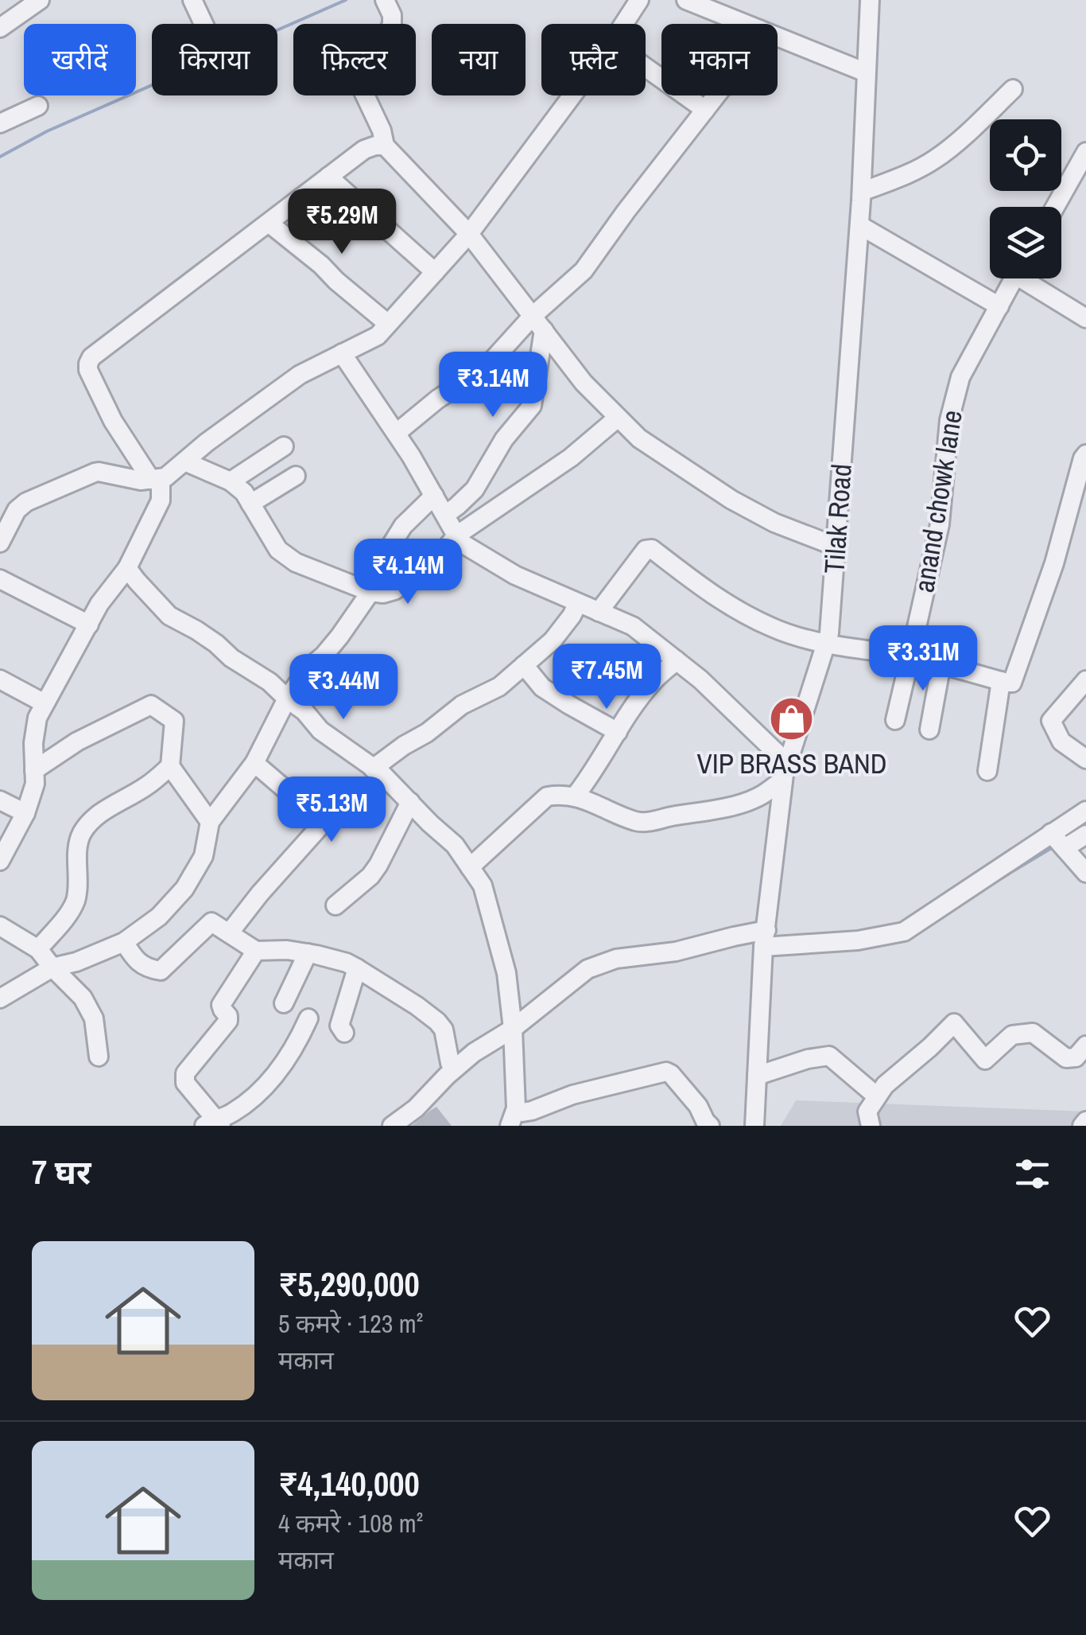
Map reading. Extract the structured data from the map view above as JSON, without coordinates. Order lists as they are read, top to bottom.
{
  "streets": {
    "street": ["anand chowk lane", "Tilak Road"]
  },
  "places": {
    "shop": ["VIP BRASS BAND"]
  },
  "page": {
    "chip": [
      "खरीदें",
      "किराया",
      "फ़िल्टर",
      "नया",
      "फ़्लैट",
      "मकान"
    ],
    "price": [
      "₹5.29M",
      "₹3.14M",
      "₹4.14M",
      "₹3.31M",
      "₹7.45M",
      "₹3.44M",
      "₹5.13M"
    ],
    "heading": "7 घर",
    "list": [
      {
        "name": "₹5,290,000",
        "note": "5 कमरे · 123 m² · मकान"
      },
      {
        "name": "₹4,140,000",
        "note": "4 कमरे · 108 m² · मकान"
      }
    ]
  }
}
